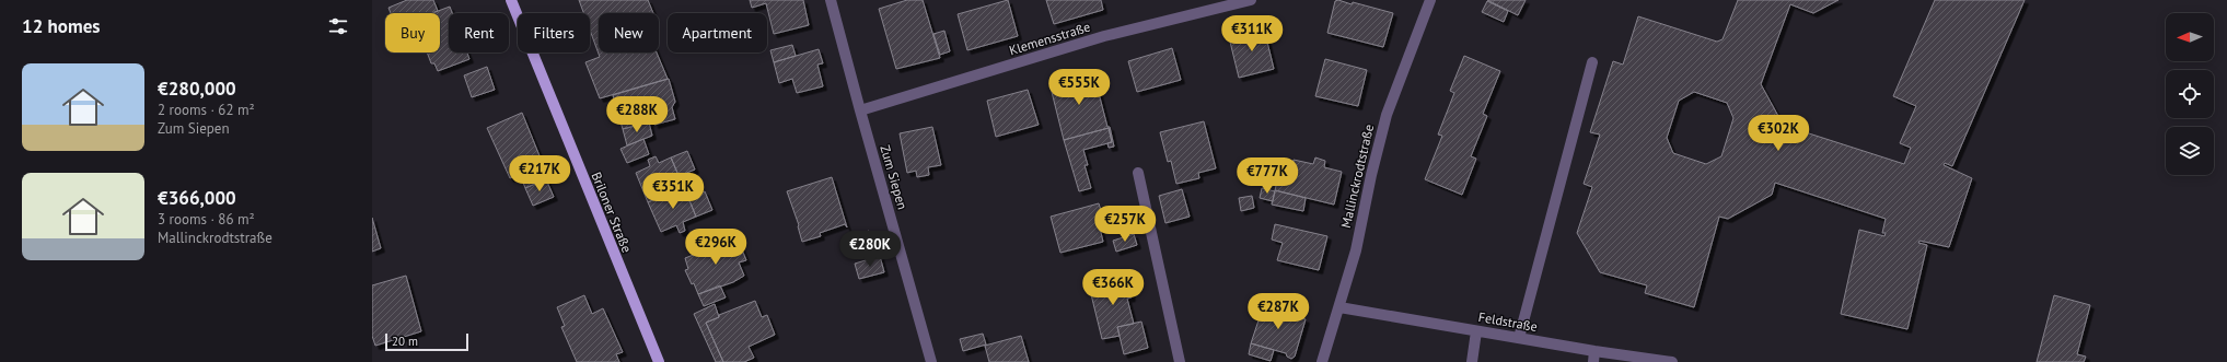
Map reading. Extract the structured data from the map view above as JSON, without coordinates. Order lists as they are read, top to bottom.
{
  "streets": {
    "main road": ["Briloner Straße"],
    "street": [
      "Klemensstraße",
      "Mallinckrodtstraße",
      "Zum Siepen",
      "Feldstraße"
    ]
  },
  "crossings": [
    ["Klemensstraße", "Zum Siepen"],
    ["Mallinckrodtstraße", "Feldstraße"]
  ],
  "scale_bar": "20 m",
  "north": "left",
  "page": {
    "heading": "12 homes",
    "chip": [
      "Buy",
      "Rent",
      "Filters",
      "New",
      "Apartment"
    ],
    "price": [
      "€311K",
      "€555K",
      "€288K",
      "€302K",
      "€217K",
      "€777K",
      "€351K",
      "€257K",
      "€296K",
      "€280K",
      "€366K",
      "€287K"
    ],
    "list": [
      {
        "name": "€280,000",
        "note": "2 rooms · 62 m² · Zum Siepen"
      },
      {
        "name": "€366,000",
        "note": "3 rooms · 86 m² · Mallinckrodtstraße"
      }
    ],
    "scale": "20 m"
  }
}
